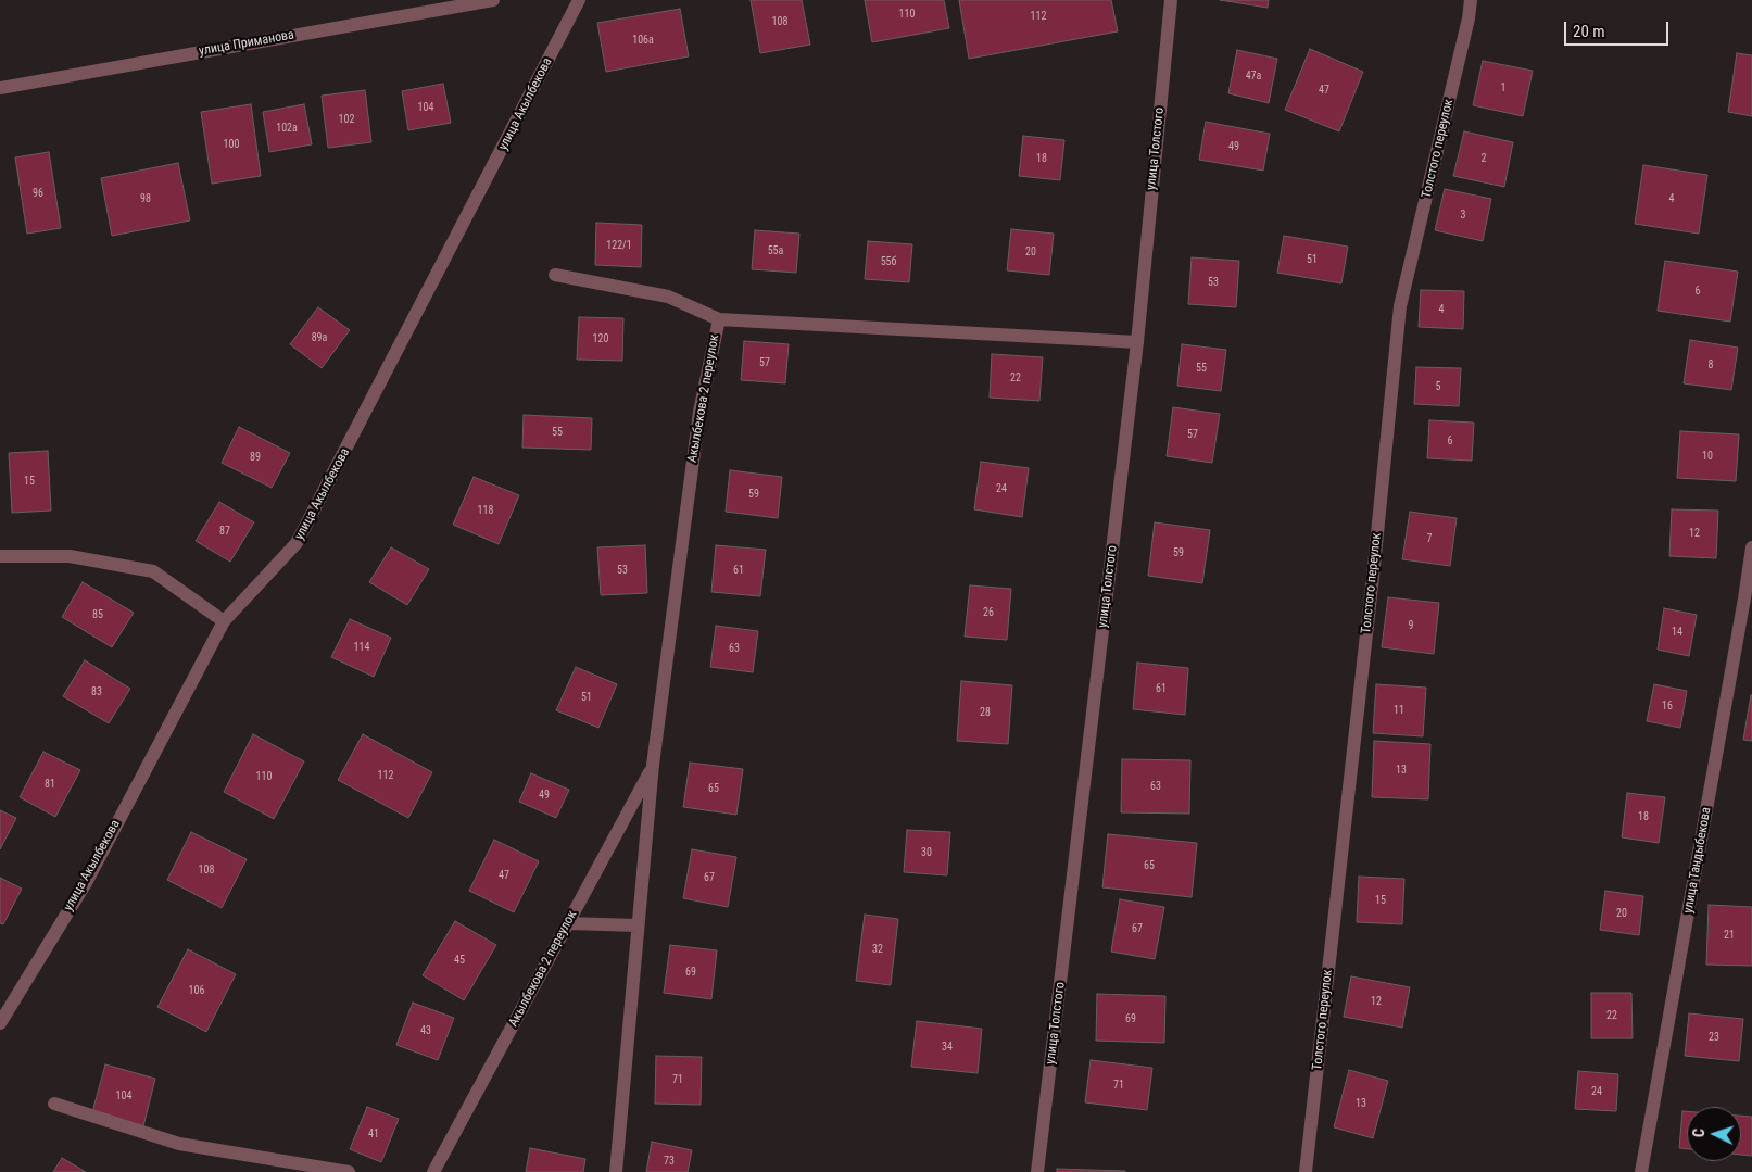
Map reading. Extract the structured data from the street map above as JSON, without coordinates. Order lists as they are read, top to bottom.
{
  "streets": {
    "street": [
      "улица Приманова",
      "улица Акылбекова",
      "улица Толстого",
      "Толстого переулок",
      "Акылбекова 2 переулок",
      "улица Тандыбекова"
    ]
  },
  "crossings": [
    ["улица Толстого", "Акылбекова 2 переулок"]
  ],
  "house_numbers": [
    "110",
    "112",
    "108",
    "106а",
    "47а",
    "1",
    "47",
    "104",
    "102",
    "102а",
    "100",
    "49",
    "18",
    "2",
    "96",
    "98",
    "4",
    "3",
    "122/1",
    "55а",
    "20",
    "51",
    "55б",
    "53",
    "6",
    "4",
    "89а",
    "120",
    "57",
    "8",
    "55",
    "22",
    "5",
    "55",
    "57",
    "6",
    "10",
    "89",
    "15",
    "24",
    "59",
    "118",
    "87",
    "12",
    "7",
    "59",
    "53",
    "61",
    "26",
    "85",
    "9",
    "14",
    "114",
    "63",
    "61",
    "83",
    "51",
    "16",
    "11",
    "28",
    "13",
    "112",
    "110",
    "81",
    "63",
    "65",
    "49",
    "18",
    "30",
    "65",
    "108",
    "47",
    "67",
    "15",
    "20",
    "67",
    "21",
    "32",
    "45",
    "69",
    "106",
    "12",
    "22",
    "69",
    "43",
    "23",
    "34",
    "71",
    "71",
    "24",
    "104",
    "13",
    "41",
    "73"
  ],
  "scale_bar": "20 m",
  "north": "left"
}
